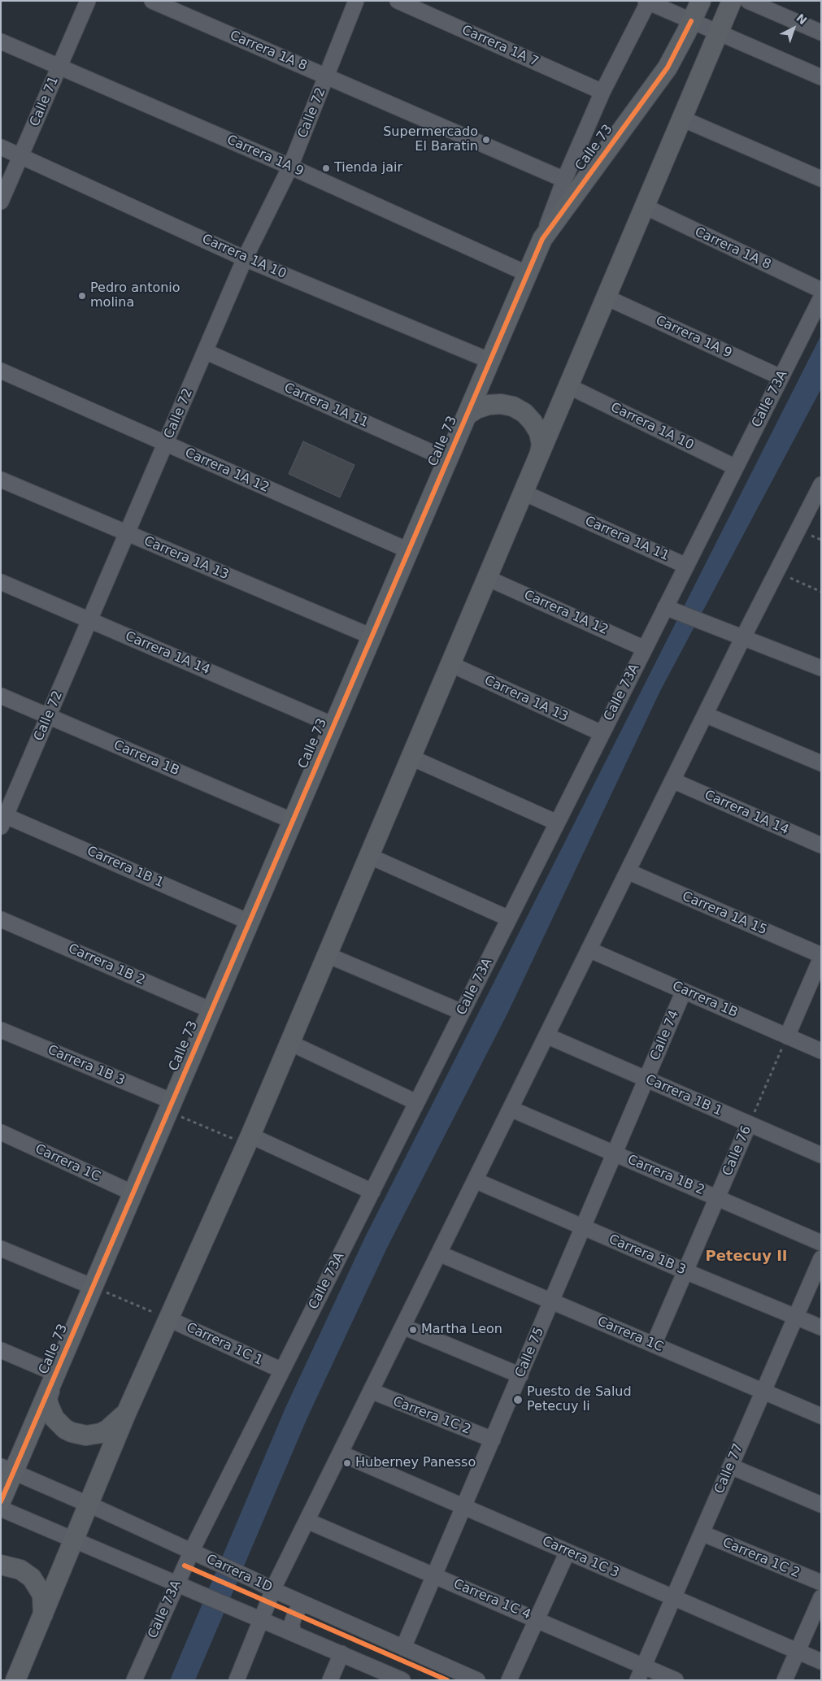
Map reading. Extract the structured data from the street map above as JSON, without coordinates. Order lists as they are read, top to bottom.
{
  "streets": {
    "main road": ["Calle 73"],
    "street": [
      "Carrera 1A 7",
      "Carrera 1A 8",
      "Calle 71",
      "Calle 72",
      "Carrera 1A 9",
      "Carrera 1A 10",
      "Calle 73A",
      "Carrera 1A 11",
      "Carrera 1A 12",
      "Carrera 1A 13",
      "Carrera 1A 14",
      "Carrera 1B",
      "Carrera 1B 1",
      "Carrera 1A 15",
      "Carrera 1B 2",
      "Calle 74",
      "Carrera 1B 3",
      "Calle 76",
      "Carrera 1C",
      "Carrera 1C 1",
      "Calle 75",
      "Carrera 1C 2",
      "Calle 77",
      "Carrera 1C 3",
      "Carrera 1D",
      "Carrera 1C 4"
    ]
  },
  "crossings": [
    ["Carrera 1A 7", "Calle 73"],
    ["Carrera 1A 8", "Calle 72"],
    ["Carrera 1A 8", "Calle 73"],
    ["Calle 71", "Carrera 1A 9"],
    ["Calle 71", "Carrera 1A 10"],
    ["Calle 72", "Carrera 1A 9"],
    ["Calle 72", "Carrera 1A 10"],
    ["Calle 72", "Carrera 1A 11"],
    ["Calle 72", "Carrera 1A 12"],
    ["Calle 72", "Carrera 1A 13"],
    ["Calle 72", "Carrera 1A 14"],
    ["Calle 72", "Carrera 1B"],
    ["Calle 72", "Carrera 1B 1"],
    ["Calle 73", "Carrera 1A 9"],
    ["Calle 73", "Carrera 1A 10"],
    ["Calle 73", "Carrera 1A 11"],
    ["Calle 73", "Carrera 1A 12"],
    ["Calle 73", "Carrera 1A 13"],
    ["Calle 73", "Carrera 1A 14"],
    ["Calle 73", "Carrera 1B"],
    ["Calle 73", "Carrera 1B 1"],
    ["Calle 73", "Carrera 1B 2"],
    ["Calle 73", "Carrera 1B 3"],
    ["Calle 73", "Carrera 1C"],
    ["Calle 73", "Carrera 1D"],
    ["Carrera 1A 9", "Calle 73A"],
    ["Carrera 1A 10", "Calle 73A"],
    ["Calle 73A", "Carrera 1A 11"],
    ["Calle 73A", "Carrera 1A 12"],
    ["Calle 73A", "Carrera 1A 13"],
    ["Calle 73A", "Carrera 1C 1"],
    ["Calle 73A", "Carrera 1D"],
    ["Carrera 1B", "Calle 74"],
    ["Carrera 1B", "Calle 76"],
    ["Carrera 1B 1", "Calle 74"],
    ["Carrera 1B 1", "Calle 76"],
    ["Carrera 1B 1", "Calle 75"],
    ["Carrera 1B 2", "Calle 76"],
    ["Carrera 1B 2", "Calle 75"],
    ["Calle 74", "Calle 75"],
    ["Carrera 1B 3", "Calle 76"],
    ["Carrera 1B 3", "Calle 75"],
    ["Carrera 1B 3", "Calle 77"],
    ["Calle 76", "Carrera 1C"],
    ["Carrera 1C", "Calle 75"],
    ["Carrera 1C", "Calle 77"],
    ["Calle 75", "Carrera 1C 2"],
    ["Calle 75", "Carrera 1C 3"],
    ["Calle 75", "Carrera 1D"],
    ["Calle 75", "Carrera 1C 4"],
    ["Carrera 1C 2", "Calle 77"],
    ["Calle 77", "Carrera 1C 3"],
    ["Calle 77", "Carrera 1C 4"]
  ],
  "districts": ["Petecuy II"],
  "places": [
    "Supermercado El Baratin",
    "Tienda jair",
    "Pedro antonio molina",
    "Martha Leon",
    "Puesto de Salud Petecuy Ii",
    "Huberney Panesso"
  ],
  "north": "top right"
}
